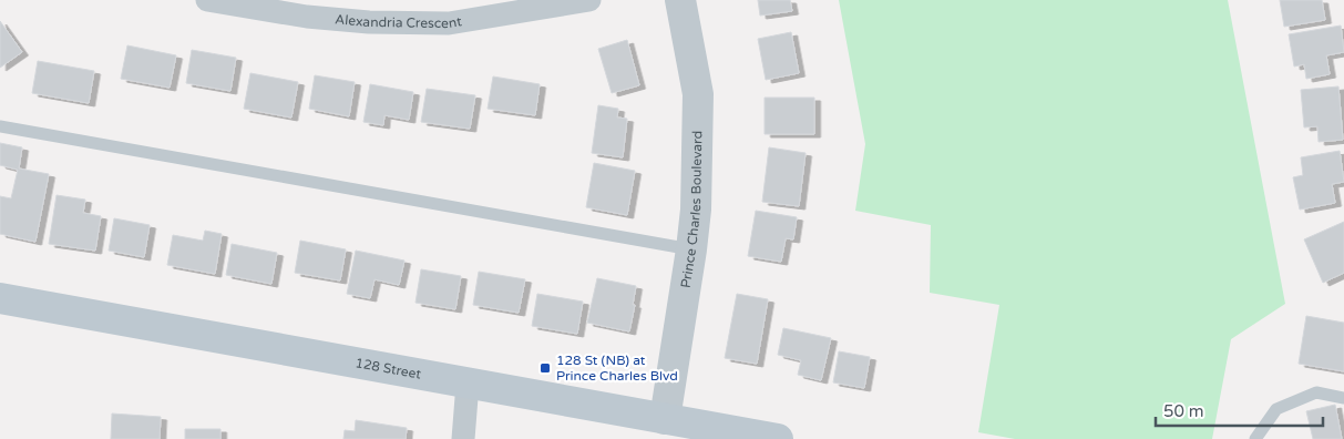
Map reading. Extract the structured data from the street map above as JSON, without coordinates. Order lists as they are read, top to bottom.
{
  "streets": {
    "main road": ["128 Street"],
    "street": ["Alexandria Crescent", "Prince Charles Boulevard"]
  },
  "crossings": [
    ["Prince Charles Boulevard", "128 Street"]
  ],
  "places": {
    "transit": ["128 St (NB) at Prince Charles Blvd"]
  },
  "scale_bar": "50 m"
}
